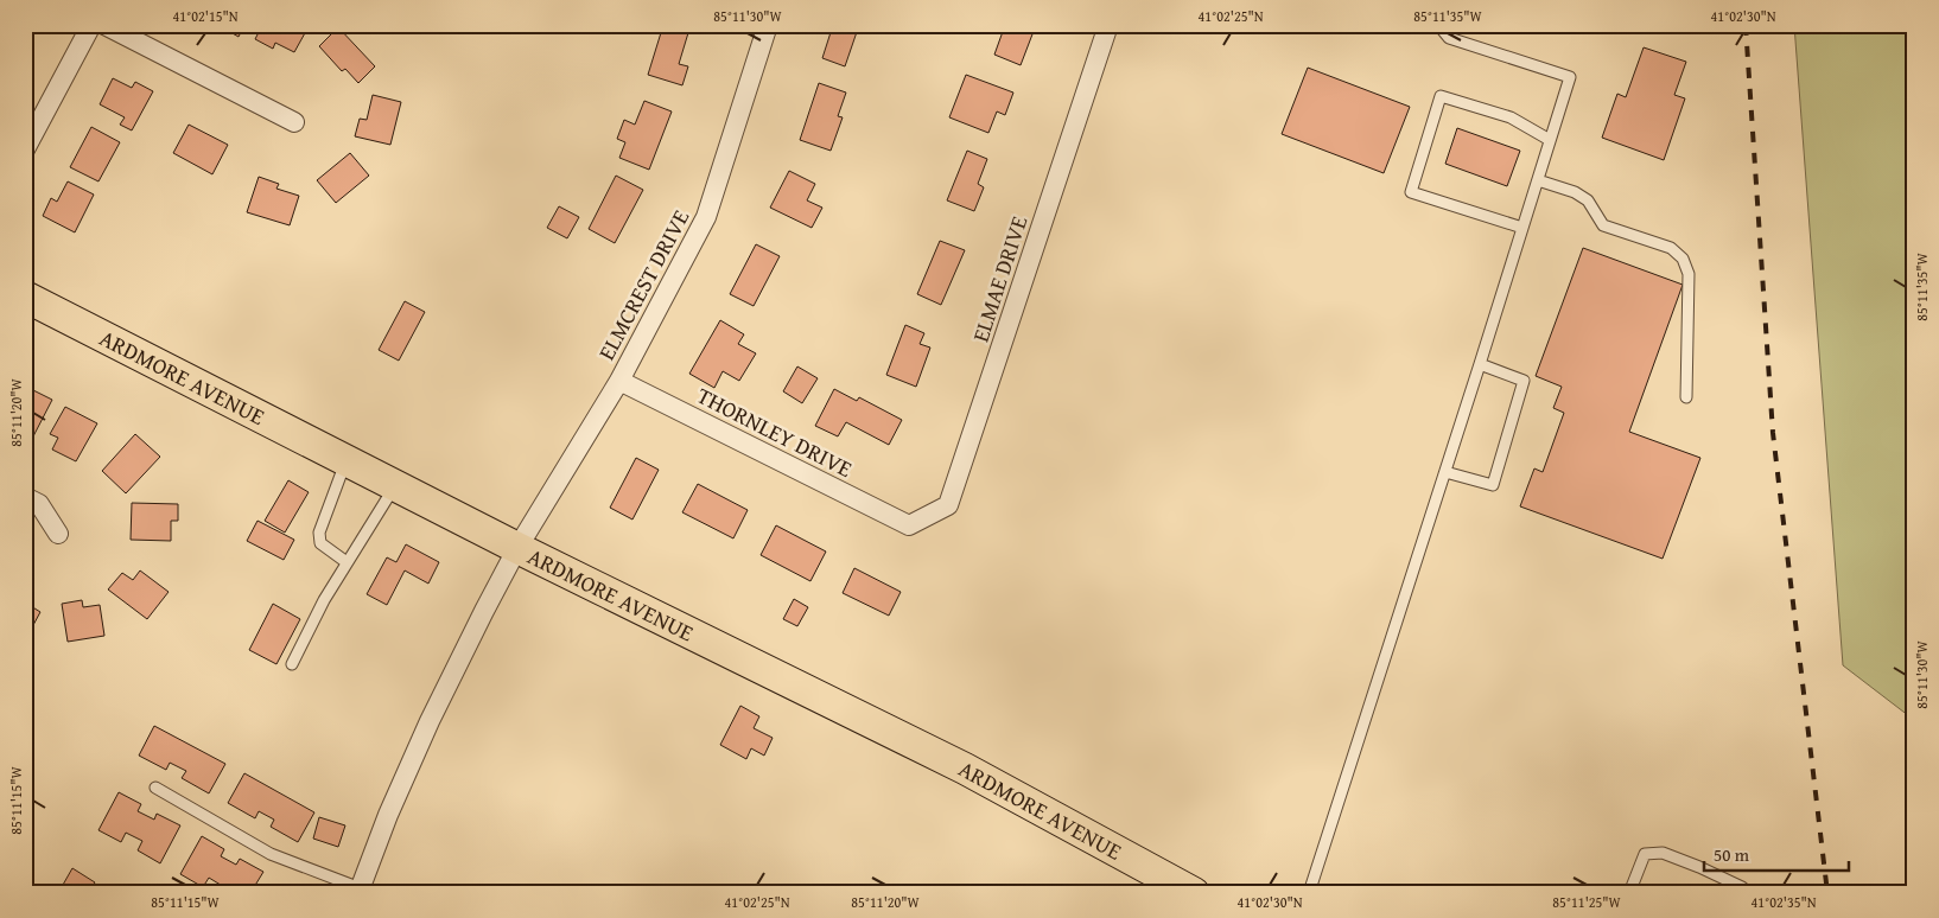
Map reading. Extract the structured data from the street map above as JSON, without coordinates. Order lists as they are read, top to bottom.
{
  "streets": {
    "main road": ["ARDMORE AVENUE"],
    "street": ["ELMAE DRIVE", "ELMCREST DRIVE", "THORNLEY DRIVE"]
  },
  "crossings": [
    ["ELMAE DRIVE", "THORNLEY DRIVE"],
    ["ELMCREST DRIVE", "ARDMORE AVENUE"],
    ["ELMCREST DRIVE", "THORNLEY DRIVE"]
  ],
  "scale_bar": "50 m",
  "coordinates": [
    "41°02'15\"N",
    "85°11'30\"W",
    "41°02'25\"N",
    "85°11'35\"W",
    "41°02'30\"N",
    "85°11'20\"W",
    "85°11'15\"W",
    "85°11'25\"W",
    "41°02'35\"N"
  ]
}
